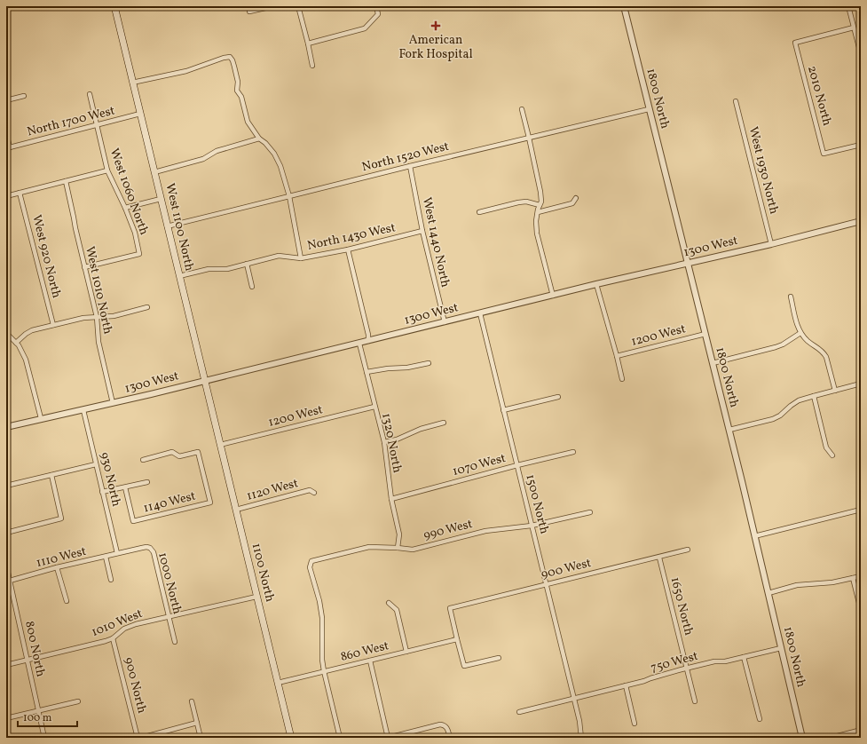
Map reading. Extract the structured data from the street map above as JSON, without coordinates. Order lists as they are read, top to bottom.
{
  "streets": {
    "main road": ["West 1100 North", "1100 North"],
    "street": [
      "2010 North",
      "1800 North",
      "North 1700 West",
      "North 1520 West",
      "West 1930 North",
      "West 1060 North",
      "North 1430 West",
      "West 1440 North",
      "1300 West",
      "West 920 North",
      "West 1010 North",
      "1200 West",
      "1320 North",
      "1070 West",
      "930 North",
      "1120 West",
      "1140 West",
      "1500 North",
      "990 West",
      "1110 West",
      "900 West",
      "1000 North",
      "1650 North",
      "1010 West",
      "800 North",
      "860 West",
      "750 West",
      "900 North"
    ]
  },
  "crossings": [
    ["1800 North", "North 1520 West"],
    ["1800 North", "1300 West"],
    ["1800 North", "1200 West"],
    ["1800 North", "750 West"],
    ["North 1700 West", "West 1060 North"],
    ["North 1700 West", "West 1100 North"],
    ["North 1520 West", "West 1100 North"],
    ["North 1520 West", "West 1440 North"],
    ["West 1930 North", "1300 West"],
    ["West 1060 North", "West 1010 North"],
    ["West 1100 North", "North 1430 West"],
    ["West 1100 North", "1300 West"],
    ["West 1100 North", "1100 North"],
    ["North 1430 West", "West 1440 North"],
    ["West 1440 North", "1300 West"],
    ["1300 West", "West 1010 North"],
    ["1300 West", "1320 North"],
    ["1300 West", "930 North"],
    ["1300 West", "1500 North"],
    ["1200 West", "1320 North"],
    ["1200 West", "1100 North"],
    ["1320 North", "1070 West"],
    ["1320 North", "990 West"],
    ["1070 West", "1500 North"],
    ["930 North", "1110 West"],
    ["1120 West", "1100 North"],
    ["1500 North", "990 West"],
    ["1500 North", "900 West"],
    ["1500 North", "750 West"],
    ["990 West", "860 West"],
    ["1110 West", "1000 North"],
    ["1110 West", "800 North"],
    ["900 West", "1650 North"],
    ["900 West", "860 West"],
    ["1100 North", "1010 West"],
    ["1100 North", "860 West"],
    ["1000 North", "1010 West"],
    ["1650 North", "750 West"],
    ["1010 West", "800 North"],
    ["1010 West", "900 North"]
  ],
  "places": {
    "health": ["American Fork Hospital"]
  },
  "scale_bar": "100 m"
}
